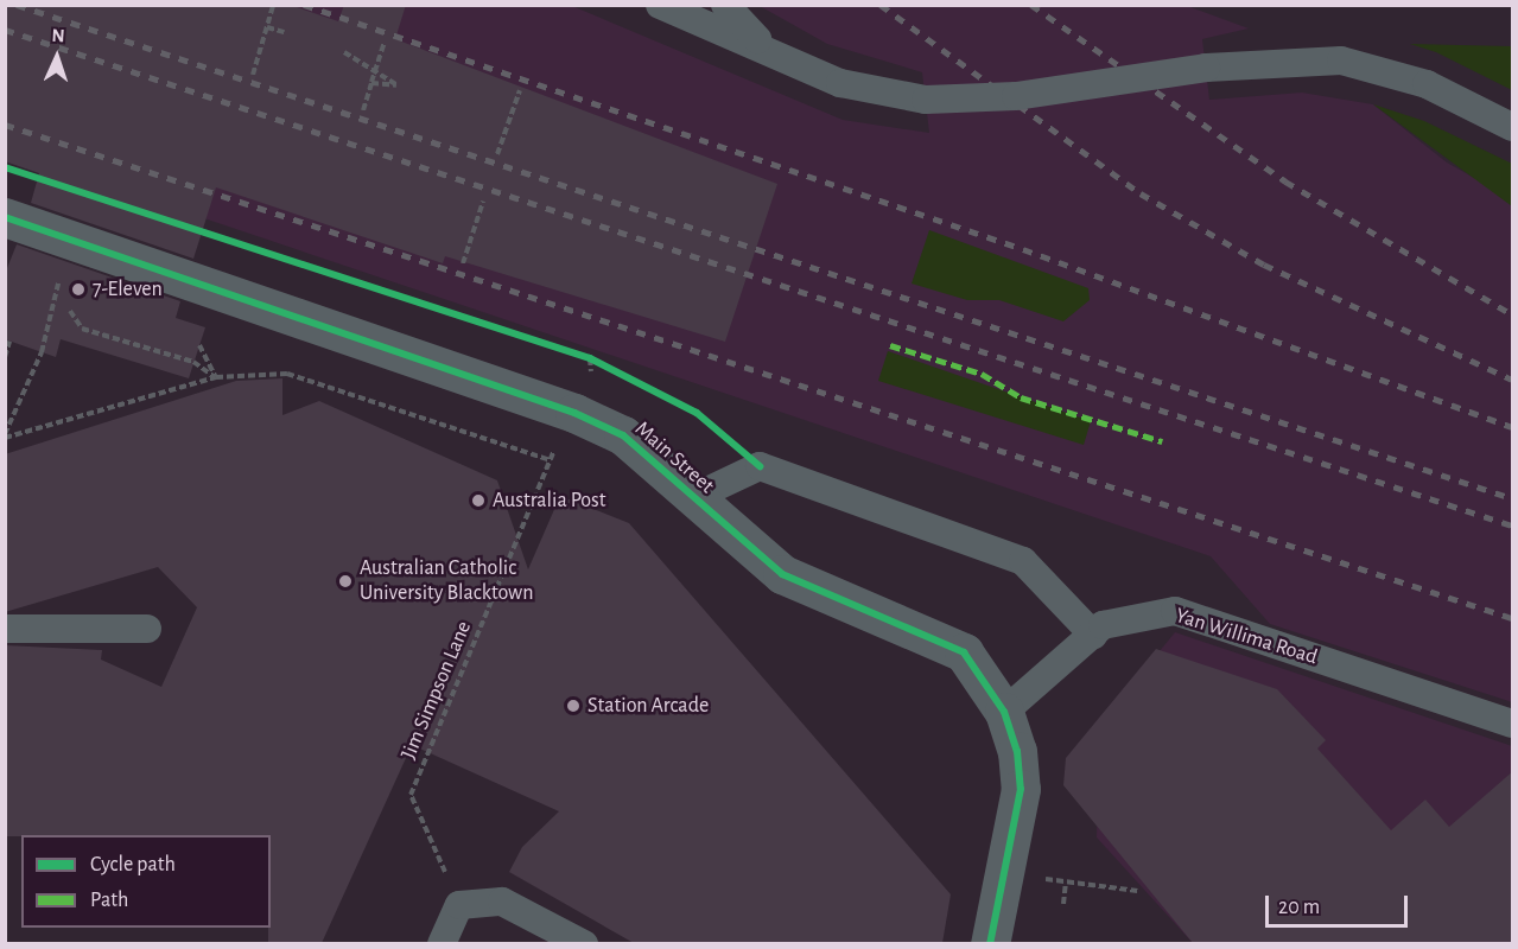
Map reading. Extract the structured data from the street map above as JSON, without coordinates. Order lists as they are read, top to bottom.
{
  "streets": {
    "street": ["Main Street"],
    "lane": ["Yan Willima Road"],
    "path": ["Jim Simpson Lane"]
  },
  "crossings": [
    ["Main Street", "Yan Willima Road"]
  ],
  "places": [
    "7-Eleven",
    "Australia Post",
    "Australian Catholic University Blacktown",
    "Station Arcade"
  ],
  "legend": ["Cycle path", "Path"],
  "scale_bar": "20 m",
  "north": "top"
}
